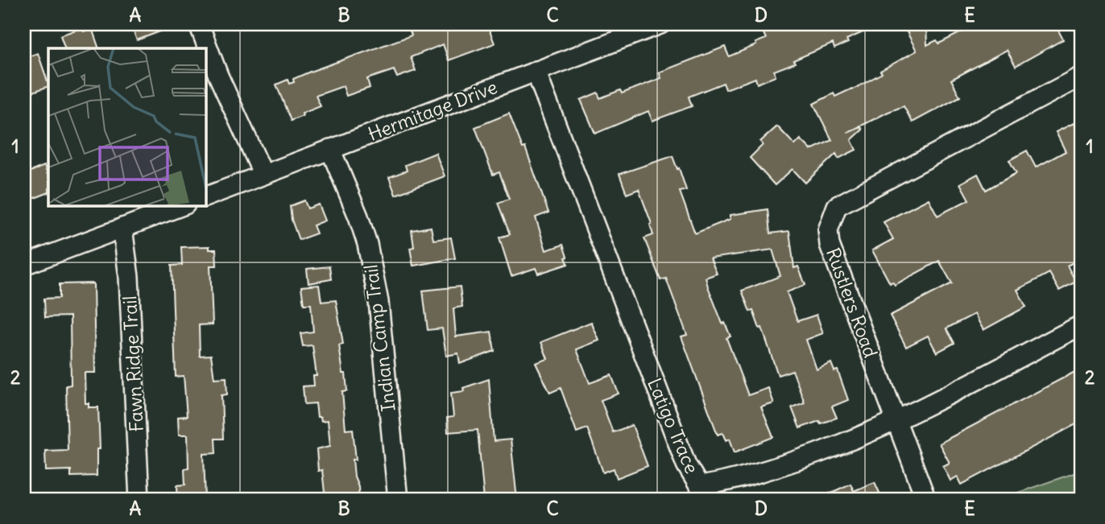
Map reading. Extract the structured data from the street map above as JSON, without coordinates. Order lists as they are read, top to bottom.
{
  "streets": {
    "street": [
      "Hermitage Drive",
      "Rustlers Road",
      "Indian Camp Trail",
      "Fawn Ridge Trail",
      "Latigo Trace"
    ]
  },
  "crossings": [
    ["Hermitage Drive", "Indian Camp Trail"],
    ["Hermitage Drive", "Latigo Trace"],
    ["Rustlers Road", "Latigo Trace"]
  ],
  "grid": {
    "columns": [
      "A",
      "B",
      "C",
      "D",
      "E"
    ],
    "rows": ["1", "2"]
  }
}
